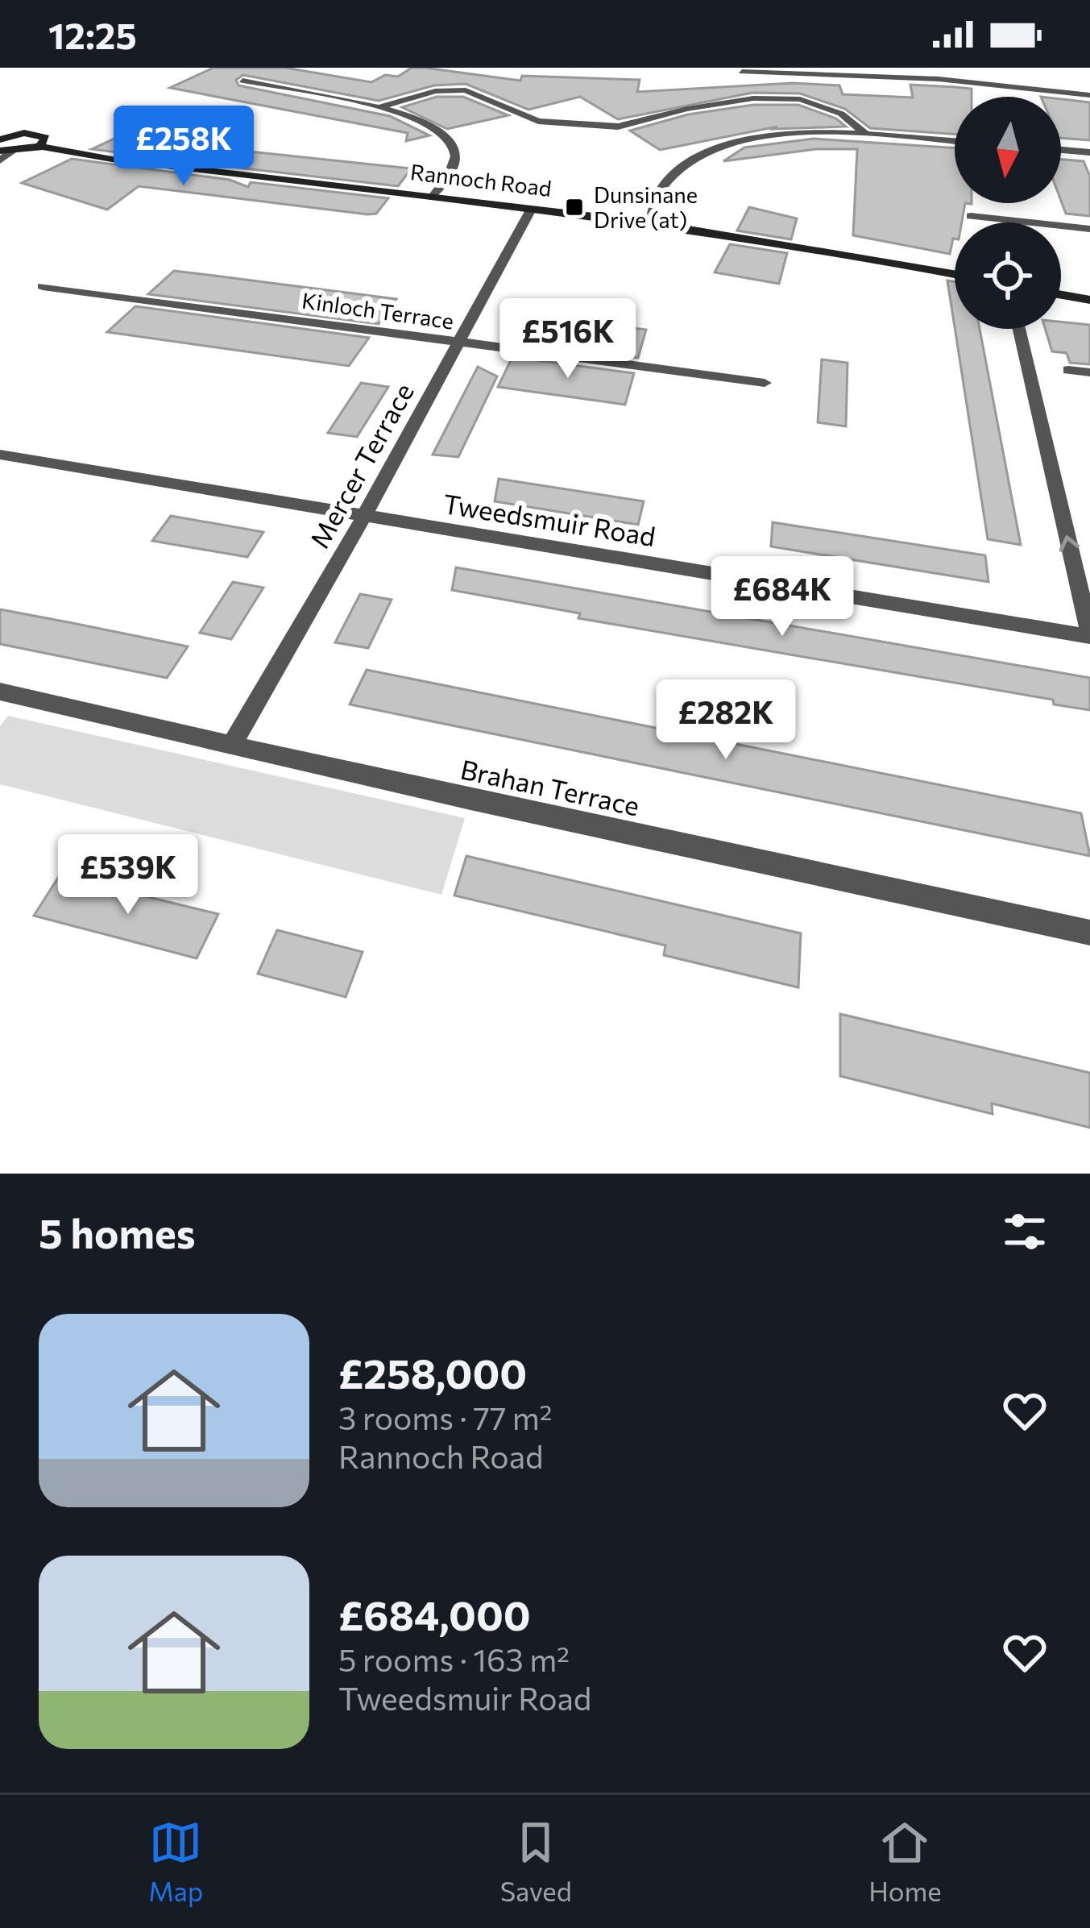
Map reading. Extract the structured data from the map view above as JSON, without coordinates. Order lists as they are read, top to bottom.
{
  "streets": {
    "street": [
      "Rannoch Road",
      "Kinloch Terrace",
      "Mercer Terrace",
      "Tweedsmuir Road",
      "Brahan Terrace"
    ]
  },
  "crossings": [
    ["Rannoch Road", "Mercer Terrace"],
    ["Kinloch Terrace", "Mercer Terrace"],
    ["Mercer Terrace", "Tweedsmuir Road"],
    ["Mercer Terrace", "Brahan Terrace"]
  ],
  "places": {
    "transit": ["Dunsinane Drive (at)"]
  },
  "north": "bottom",
  "page": {
    "status": "12:25",
    "price": [
      "£258K",
      "£516K",
      "£684K",
      "£282K",
      "£539K"
    ],
    "heading": "5 homes",
    "list": [
      {
        "name": "£258,000",
        "note": "3 rooms · 77 m² · Rannoch Road"
      },
      {
        "name": "£684,000",
        "note": "5 rooms · 163 m² · Tweedsmuir Road"
      }
    ],
    "tabs": ["Map", "Saved", "Home"]
  }
}
